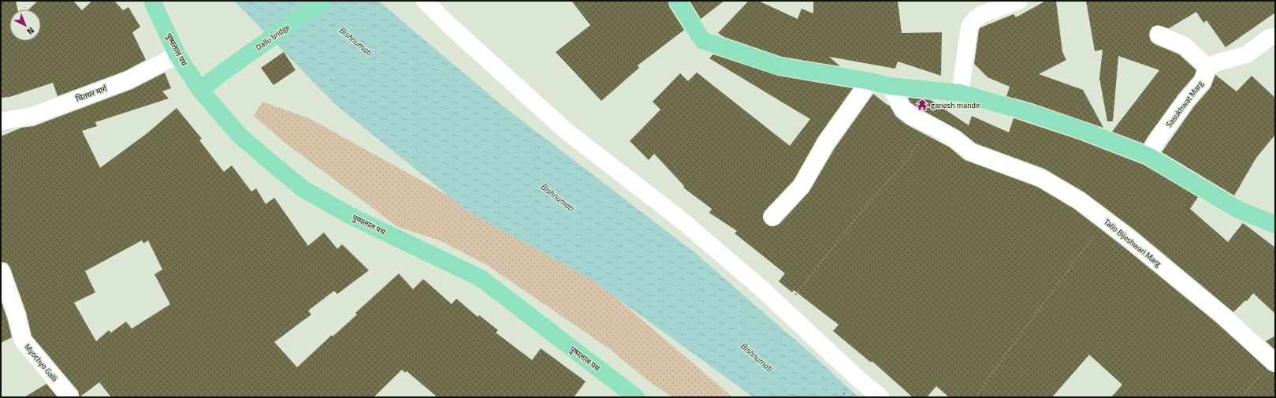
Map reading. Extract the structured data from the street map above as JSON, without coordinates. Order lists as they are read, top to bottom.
{
  "streets": {
    "main road": ["Dallu bridge", "पुष्पलाल पथ"],
    "street": [
      "चितधर मार्ग",
      "Sasukhwat Marg",
      "Tallo Bijeshwari Marg",
      "Myochyo Galli"
    ]
  },
  "crossings": [
    ["Dallu bridge", "पुष्पलाल पथ"],
    ["पुष्पलाल पथ", "चितधर मार्ग"]
  ],
  "water": ["Bishnumati"],
  "places": {
    "temple": ["ganesh mandir"]
  },
  "north": "bottom right"
}
